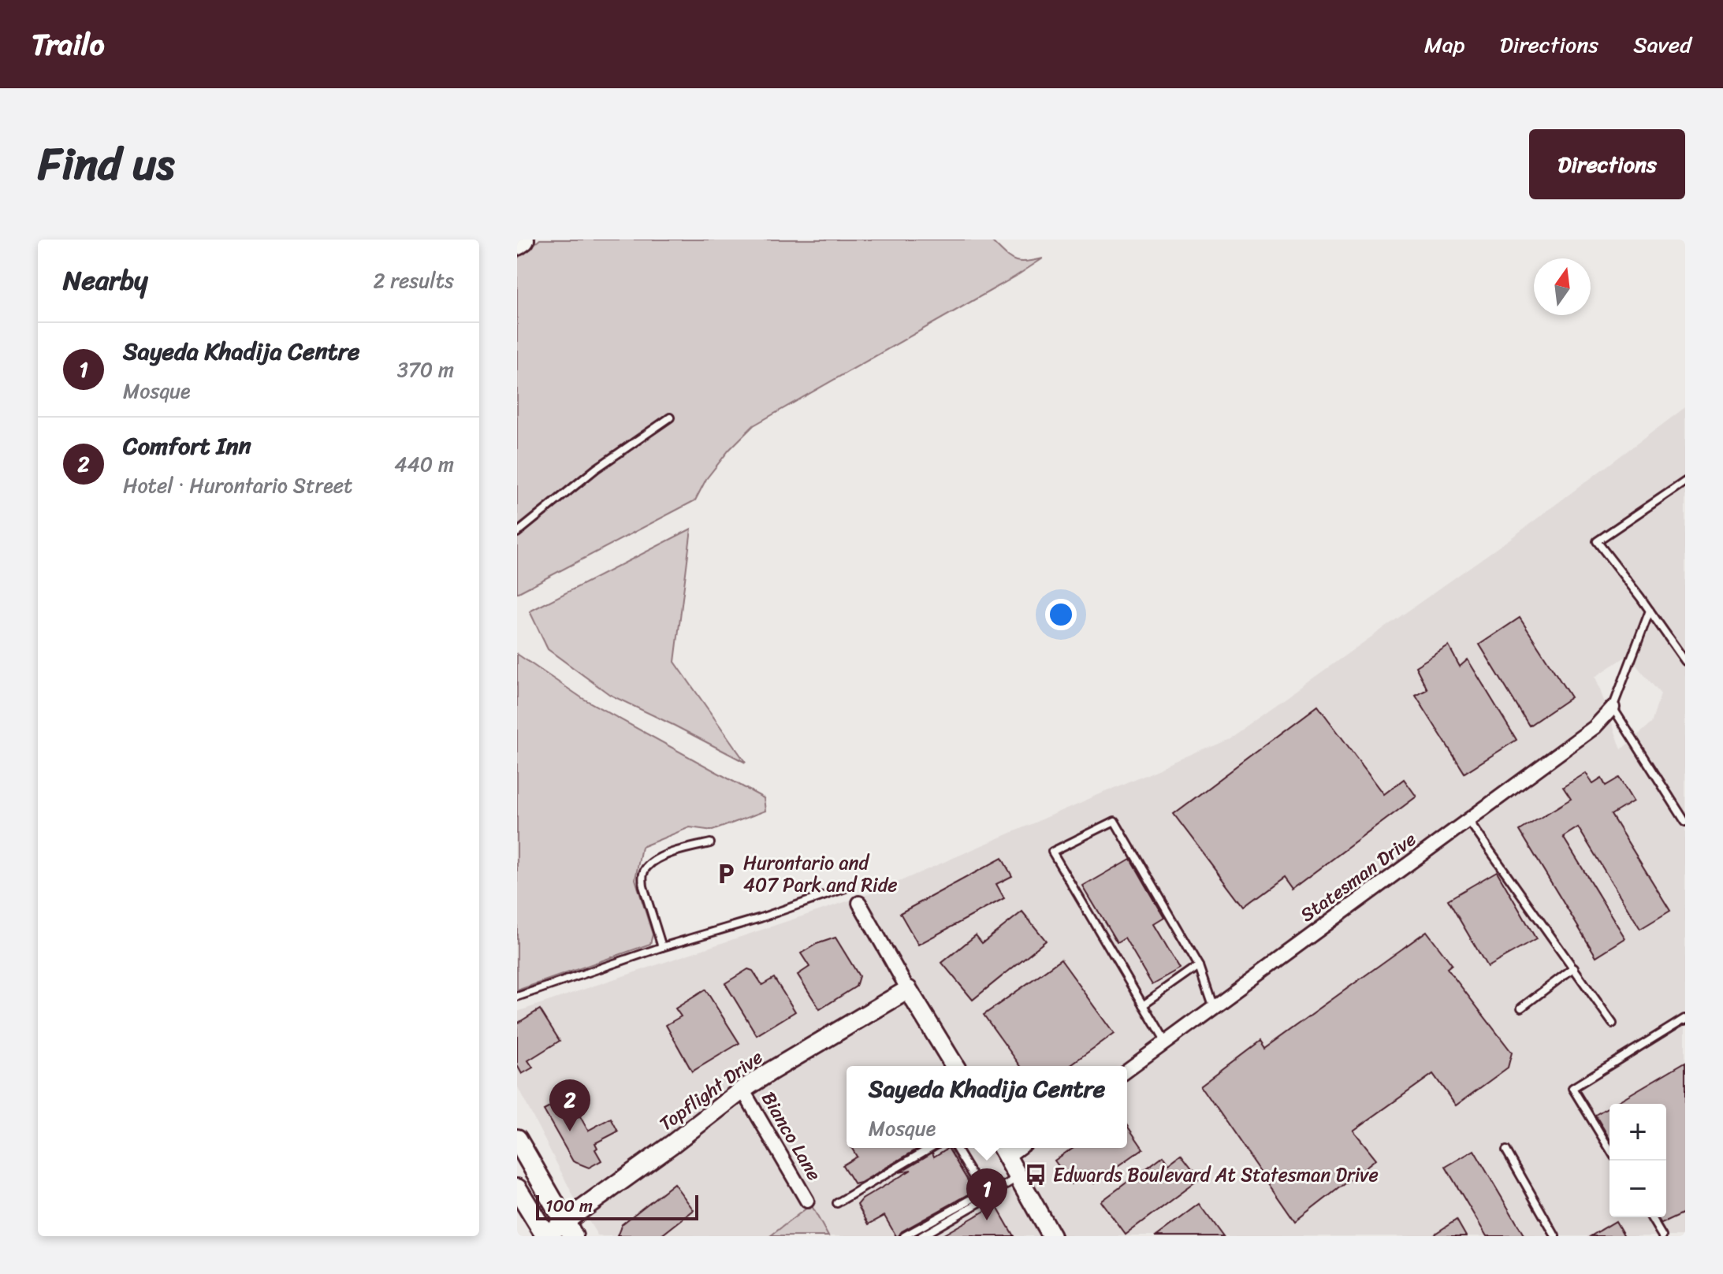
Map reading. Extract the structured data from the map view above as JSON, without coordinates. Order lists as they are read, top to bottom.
{
  "streets": {
    "street": ["Statesman Drive", "Topflight Drive", "Bianco Lane"]
  },
  "crossings": [
    ["Topflight Drive", "Bianco Lane"]
  ],
  "places": {
    "parking": ["Hurontario and 407 Park and Ride"],
    "bus stop": ["Edwards Boulevard At Statesman Drive"]
  },
  "scale_bar": "100 m",
  "north": "top",
  "page": {
    "header": "Trailo",
    "nav": ["Map", "Directions", "Saved"],
    "title": "Find us",
    "buttons": "Directions",
    "heading": ["Nearby", "2 results"],
    "list": [
      {
        "mark": "1",
        "name": "Sayeda Khadija Centre",
        "note": "Mosque",
        "value": "370 m"
      },
      {
        "mark": "2",
        "name": "Comfort Inn",
        "note": "Hotel · Hurontario Street",
        "value": "440 m"
      }
    ],
    "popup": ["Sayeda Khadija Centre", "Mosque"],
    "pins": ["2", "1"],
    "map_buttons": ["+", "−"],
    "scale": "100 m"
  }
}
